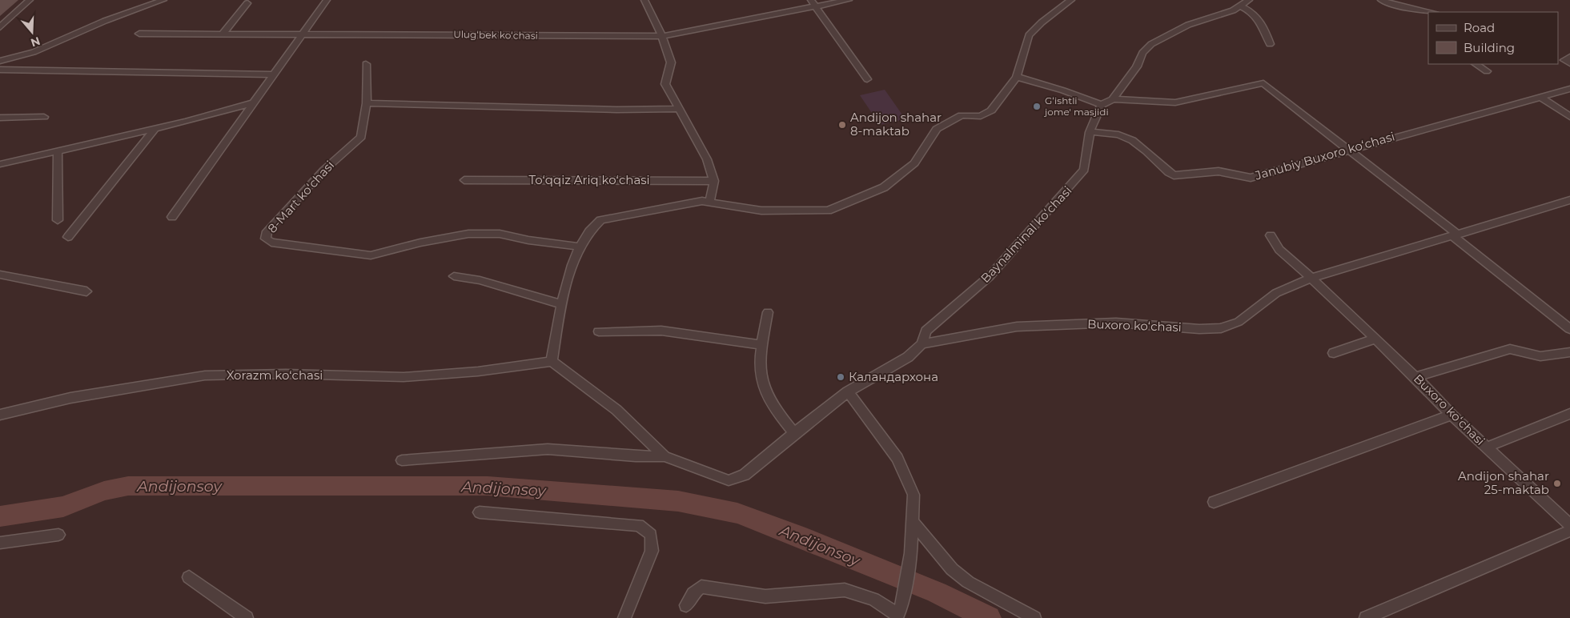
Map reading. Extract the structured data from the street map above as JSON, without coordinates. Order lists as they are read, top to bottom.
{
  "streets": {
    "street": [
      "Ulugʻbek koʻchasi",
      "Janubiy Buxoro koʻchasi",
      "Toʻqqiz Ariq koʻchasi",
      "8-Mart koʻchasi",
      "Baynalminal koʻchasi",
      "Buxoro koʻchasi",
      "Xorazm koʻchasi"
    ]
  },
  "crossings": [
    ["Janubiy Buxoro koʻchasi", "Baynalminal koʻchasi"],
    ["Baynalminal koʻchasi", "Buxoro koʻchasi"]
  ],
  "water": ["Andijonsoy"],
  "places": [
    "Gʻishtli jome' masjidi",
    "Andijon shahar 8-maktab",
    "Каландархона",
    "Andijon shahar 25-maktab"
  ],
  "legend": ["Road", "Building"],
  "north": "bottom"
}
